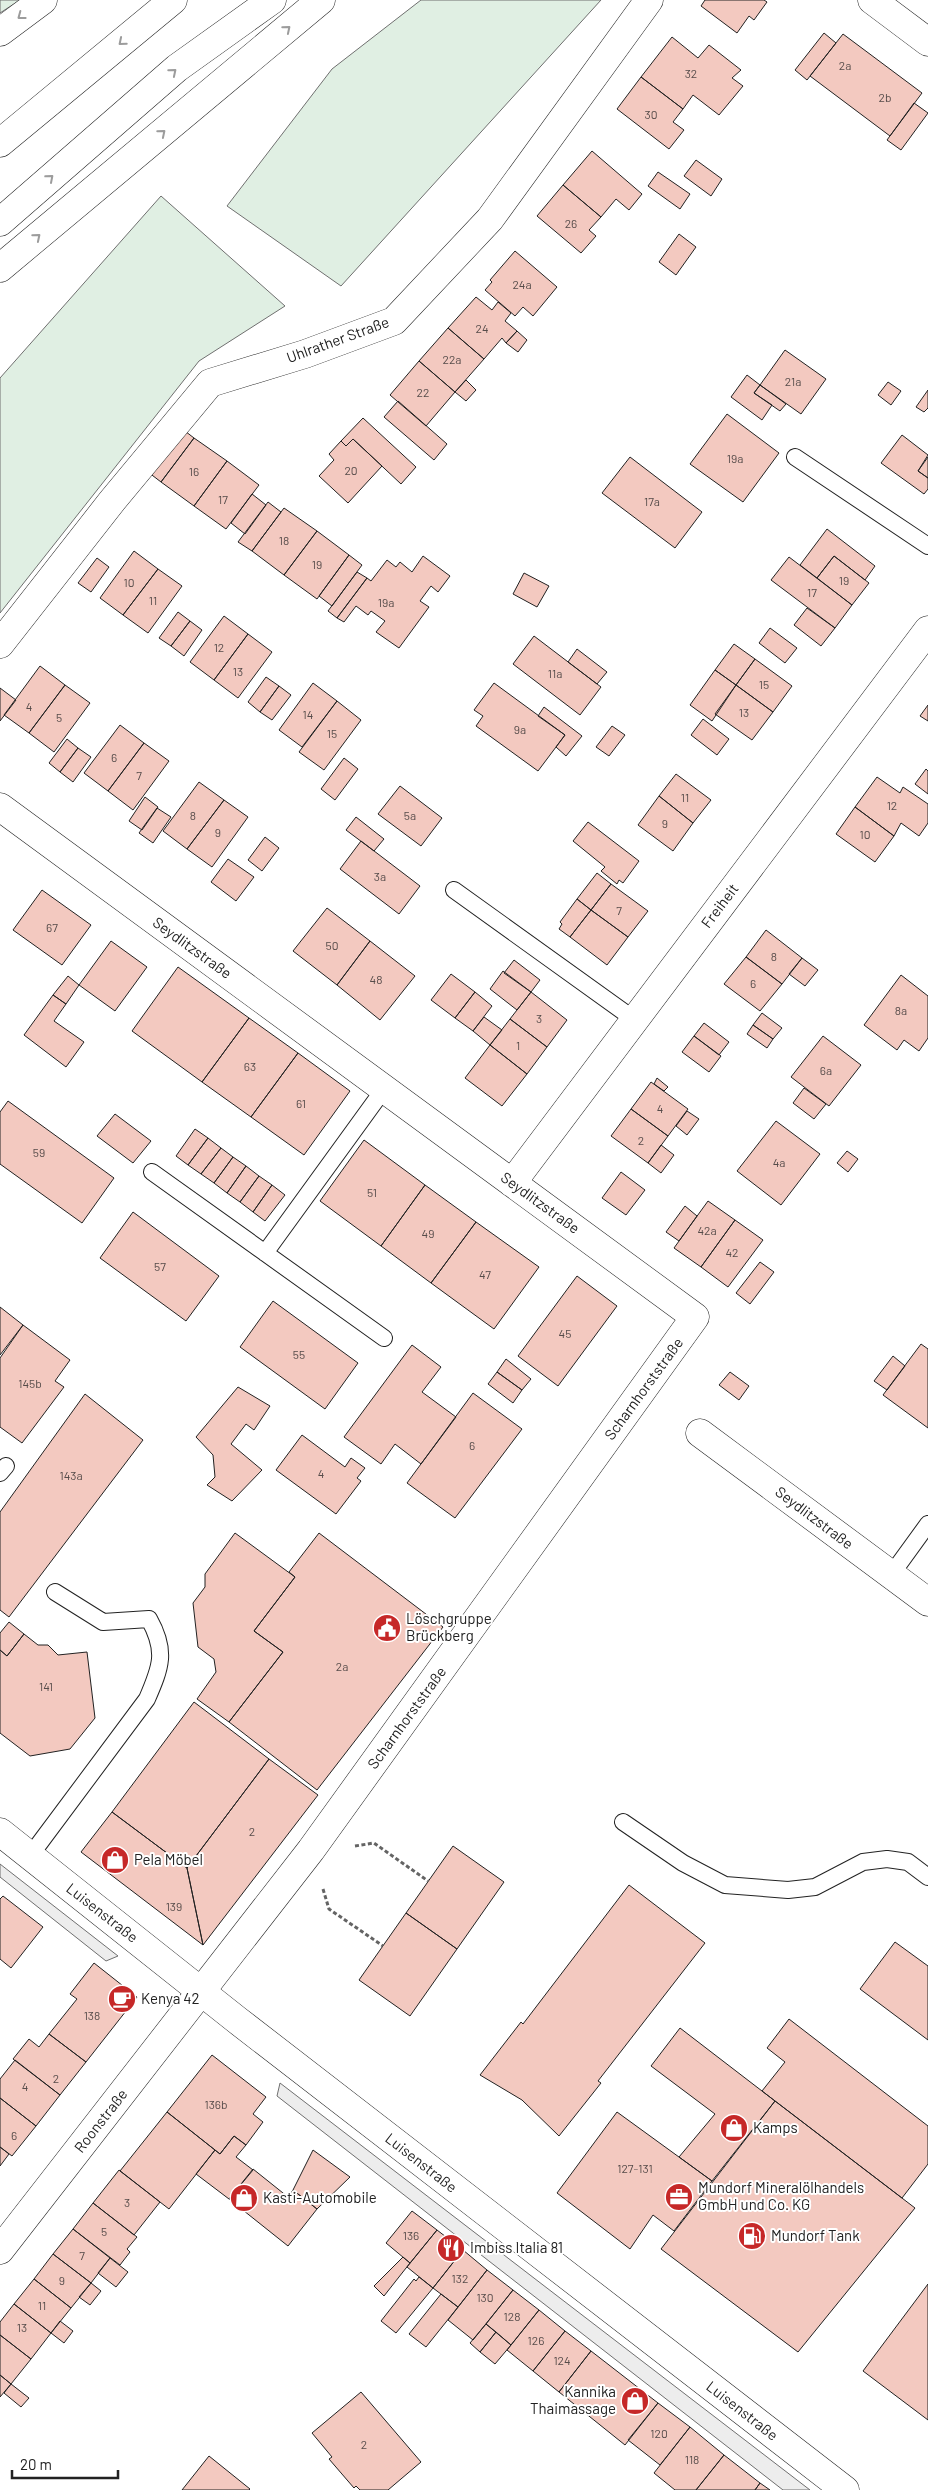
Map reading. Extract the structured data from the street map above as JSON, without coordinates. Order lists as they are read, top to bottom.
{
  "streets": {
    "main road": [
      "Uhlrather Straße",
      "Freiheit",
      "Seydlitzstraße",
      "Scharnhorststraße",
      "Luisenstraße",
      "Roonstraße"
    ]
  },
  "crossings": [
    ["Freiheit", "Seydlitzstraße"],
    ["Seydlitzstraße", "Scharnhorststraße"],
    ["Scharnhorststraße", "Luisenstraße"],
    ["Scharnhorststraße", "Roonstraße"],
    ["Luisenstraße", "Roonstraße"]
  ],
  "places": {
    "public building": ["Löschgruppe Brückberg"],
    "shop": [
      "Pela Möbel",
      "Kamps",
      "Kasti-Automobile",
      "Kannika Thaimassage"
    ],
    "cafe": ["Kenya 42"],
    "office": ["Mundorf Mineralölhandels GmbH und Co. KG"],
    "fuel station": ["Mundorf Tank"],
    "restaurant": ["Imbiss Italia 81"]
  },
  "house_numbers": [
    "2a",
    "32",
    "2b",
    "30",
    "26",
    "24a",
    "24",
    "22a",
    "21a",
    "22",
    "19a",
    "20",
    "16",
    "17",
    "17a",
    "18",
    "19",
    "19",
    "10",
    "17",
    "11",
    "19a",
    "12",
    "13",
    "11a",
    "15",
    "4",
    "13",
    "14",
    "5",
    "9a",
    "15",
    "6",
    "7",
    "11",
    "12",
    "8",
    "5a",
    "9",
    "9",
    "10",
    "3a",
    "7",
    "67",
    "50",
    "8",
    "48",
    "6",
    "8a",
    "3",
    "1",
    "63",
    "6a",
    "61",
    "4",
    "2",
    "59",
    "4a",
    "51",
    "42a",
    "49",
    "42",
    "57",
    "47",
    "45",
    "55",
    "145b",
    "6",
    "4",
    "143a",
    "2a",
    "141",
    "2",
    "139",
    "138",
    "2",
    "4",
    "136b",
    "6",
    "127-131",
    "3",
    "5",
    "136",
    "7",
    "132",
    "9",
    "130",
    "11",
    "128",
    "13",
    "126",
    "124",
    "120",
    "2",
    "118"
  ],
  "scale_bar": "20 m"
}
